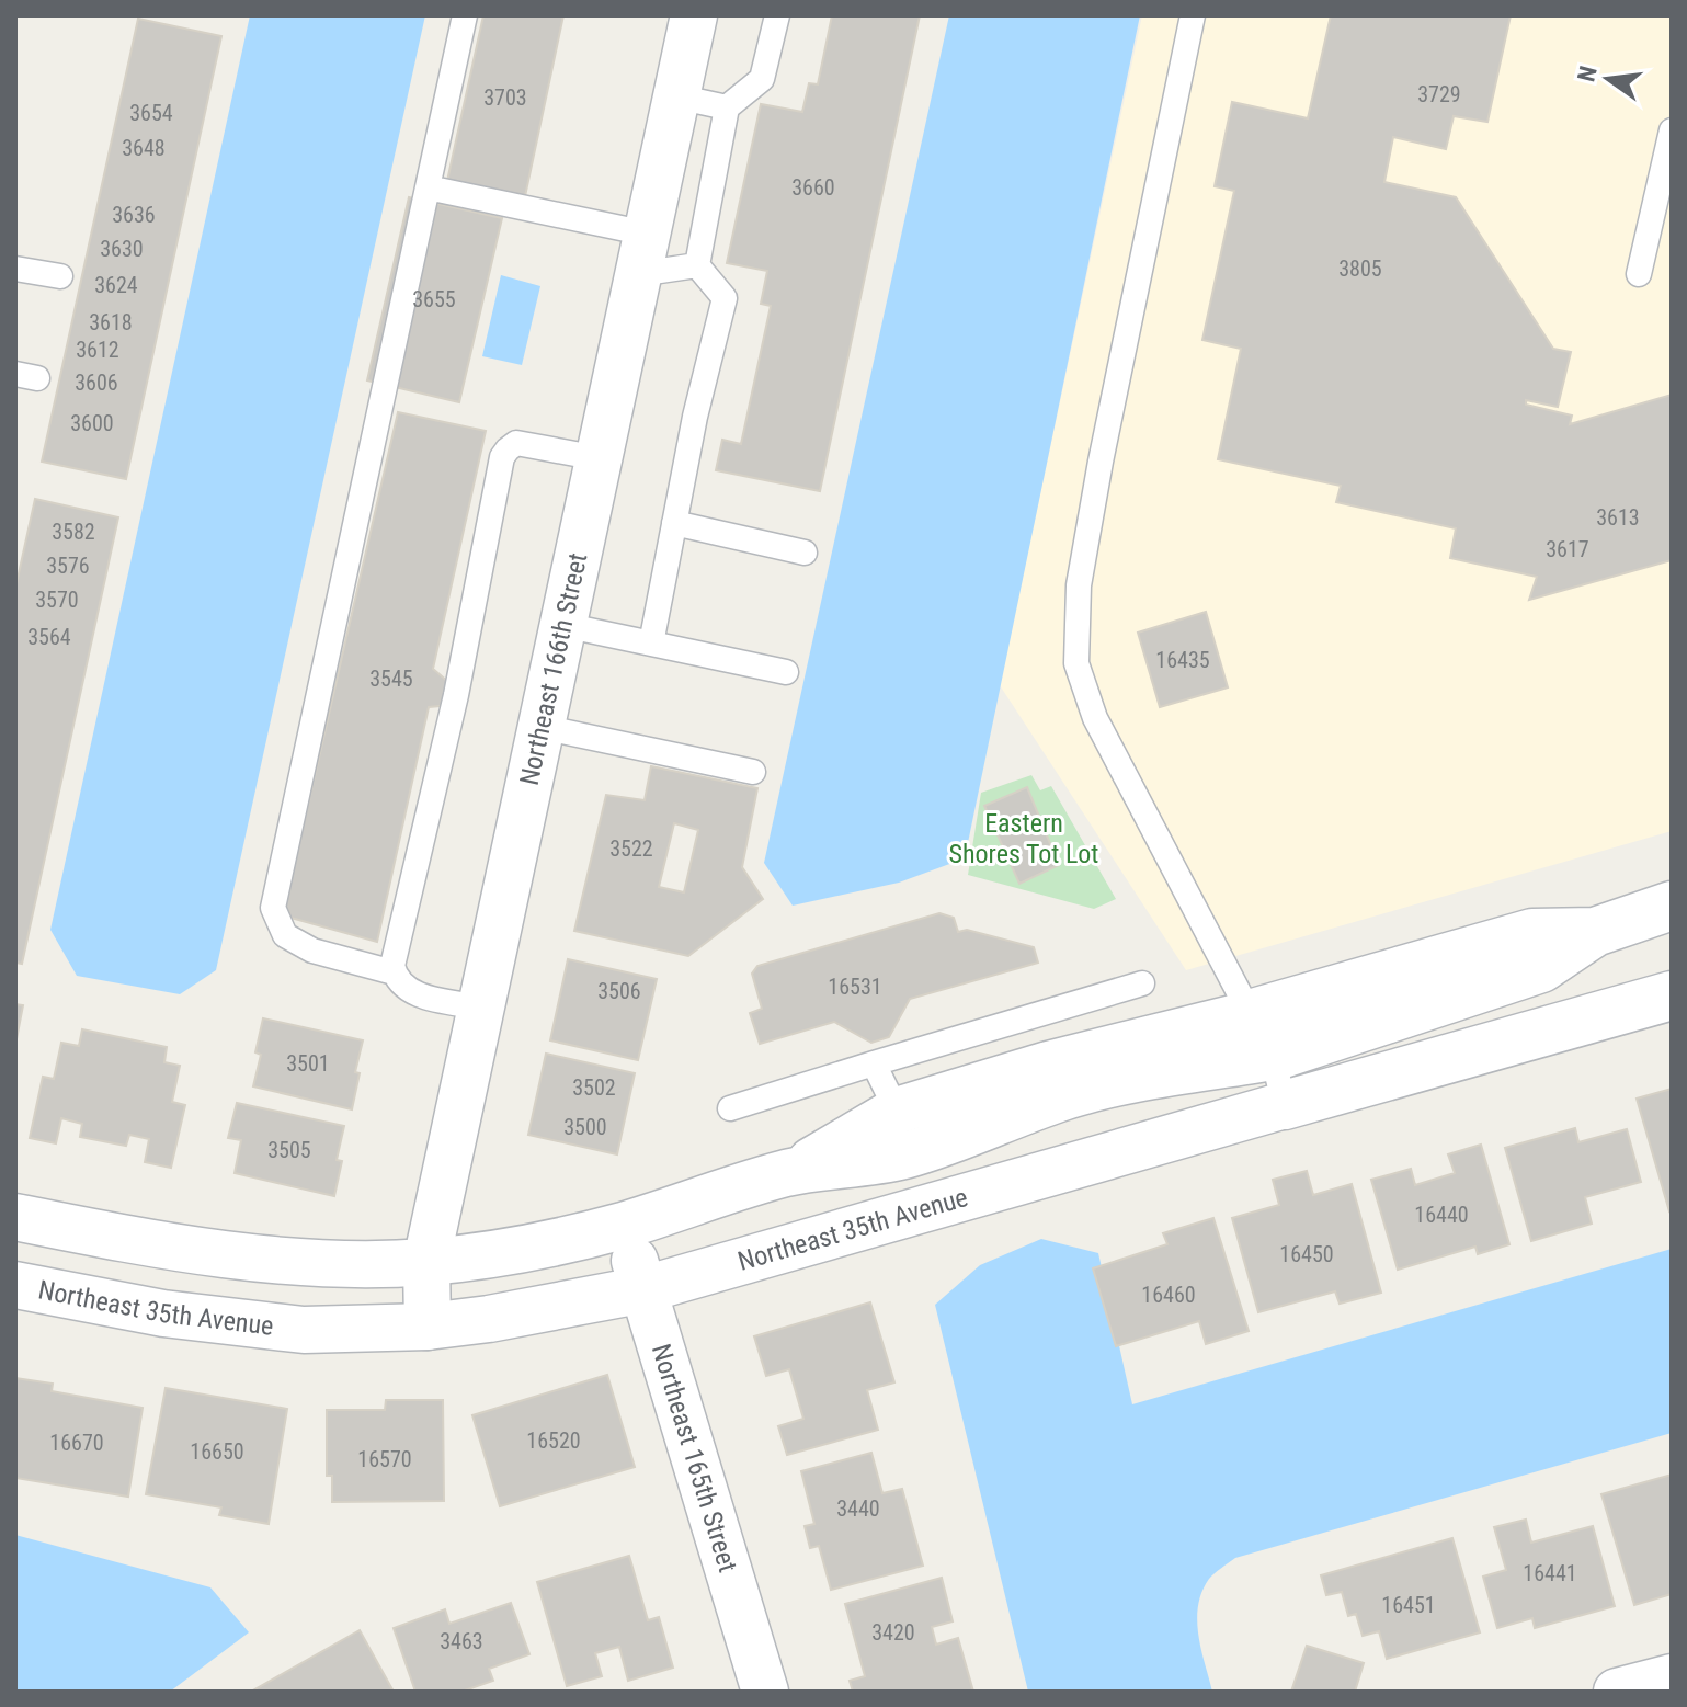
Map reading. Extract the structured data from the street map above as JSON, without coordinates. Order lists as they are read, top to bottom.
{
  "streets": {
    "street": ["Northeast 166th Street", "Northeast 35th Avenue", "Northeast 165th Street"]
  },
  "crossings": [
    ["Northeast 166th Street", "Northeast 35th Avenue"],
    ["Northeast 35th Avenue", "Northeast 165th Street"]
  ],
  "parks": ["Eastern Shores Tot Lot"],
  "house_numbers": [
    "3729",
    "3703",
    "3654",
    "3648",
    "3660",
    "3636",
    "3630",
    "3805",
    "3624",
    "3655",
    "3618",
    "3612",
    "3606",
    "3600",
    "3613",
    "3582",
    "3617",
    "3576",
    "3570",
    "3564",
    "16435",
    "3545",
    "3522",
    "16531",
    "3506",
    "3501",
    "3502",
    "3500",
    "3505",
    "16440",
    "16450",
    "16460",
    "16520",
    "16670",
    "16650",
    "16570",
    "3440",
    "16441",
    "16451",
    "3420",
    "3463"
  ],
  "north": "left"
}
